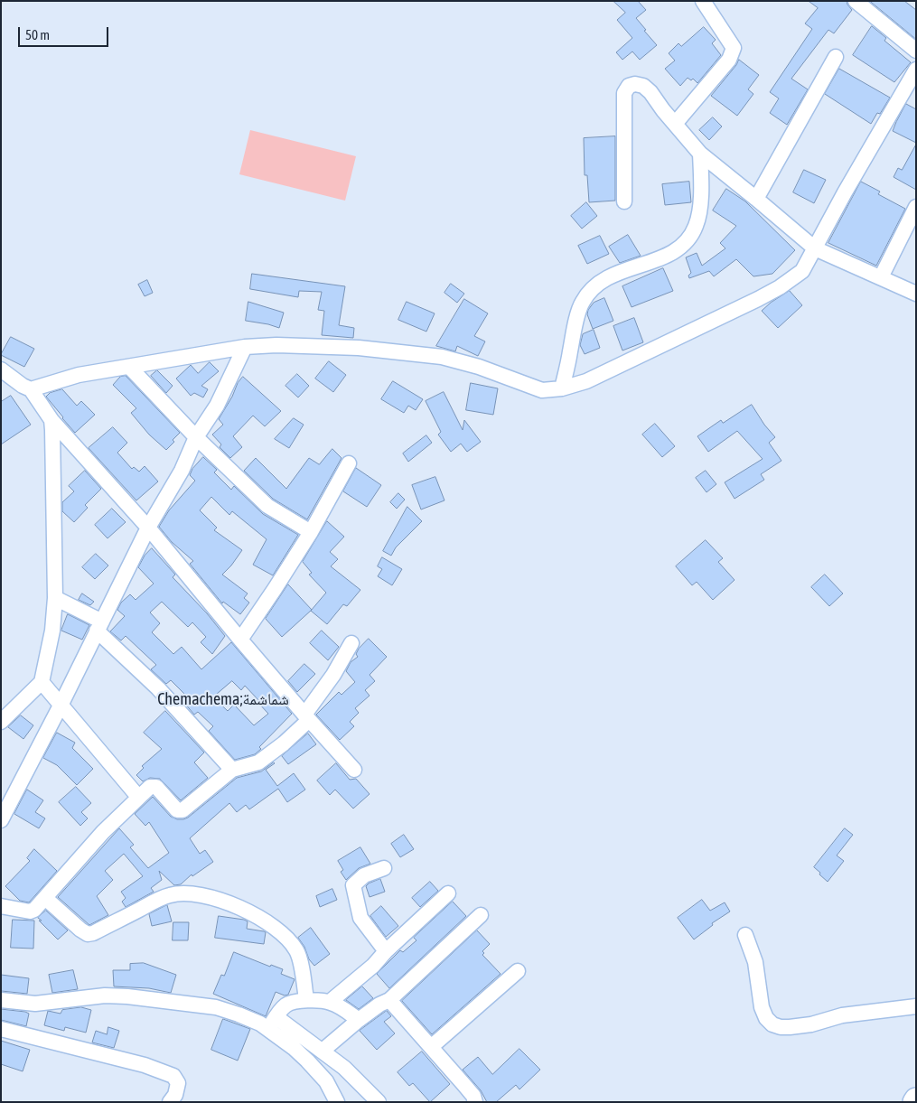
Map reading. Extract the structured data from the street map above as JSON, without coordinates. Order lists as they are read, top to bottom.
{
  "districts": ["Chemachema;شماشمة"],
  "scale_bar": "50 m"
}
